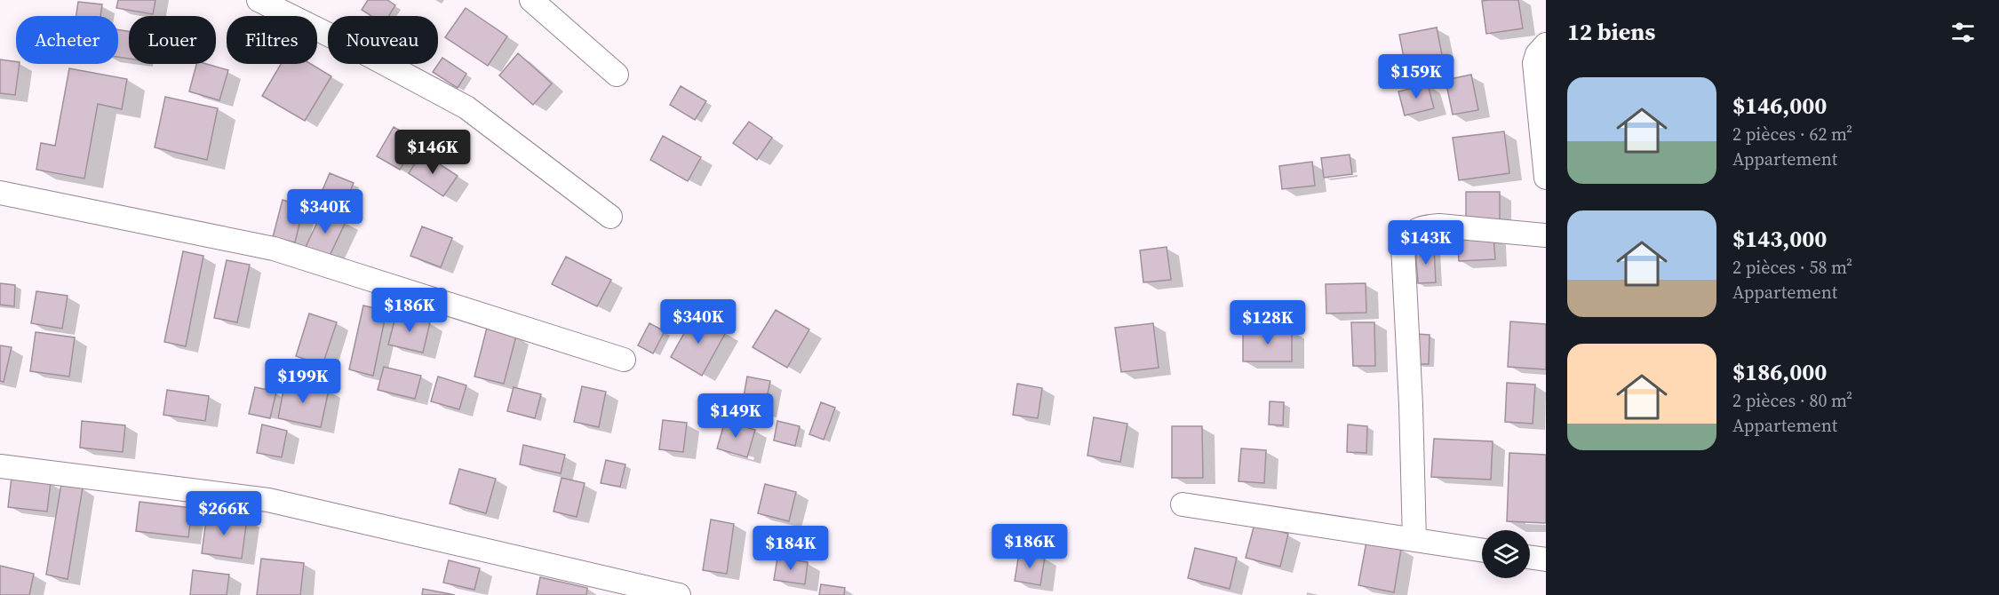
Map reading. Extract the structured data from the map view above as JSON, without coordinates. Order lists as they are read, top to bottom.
{
  "page": {
    "heading": "12 biens",
    "chip": [
      "Acheter",
      "Louer",
      "Filtres",
      "Nouveau"
    ],
    "price": [
      "$159K",
      "$146K",
      "$340K",
      "$143K",
      "$186K",
      "$340K",
      "$128K",
      "$199K",
      "$149K",
      "$266K",
      "$186K",
      "$184K"
    ],
    "list": [
      {
        "name": "$146,000",
        "note": "2 pièces · 62 m² · Appartement"
      },
      {
        "name": "$143,000",
        "note": "2 pièces · 58 m² · Appartement"
      },
      {
        "name": "$186,000",
        "note": "2 pièces · 80 m² · Appartement"
      }
    ]
  }
}
